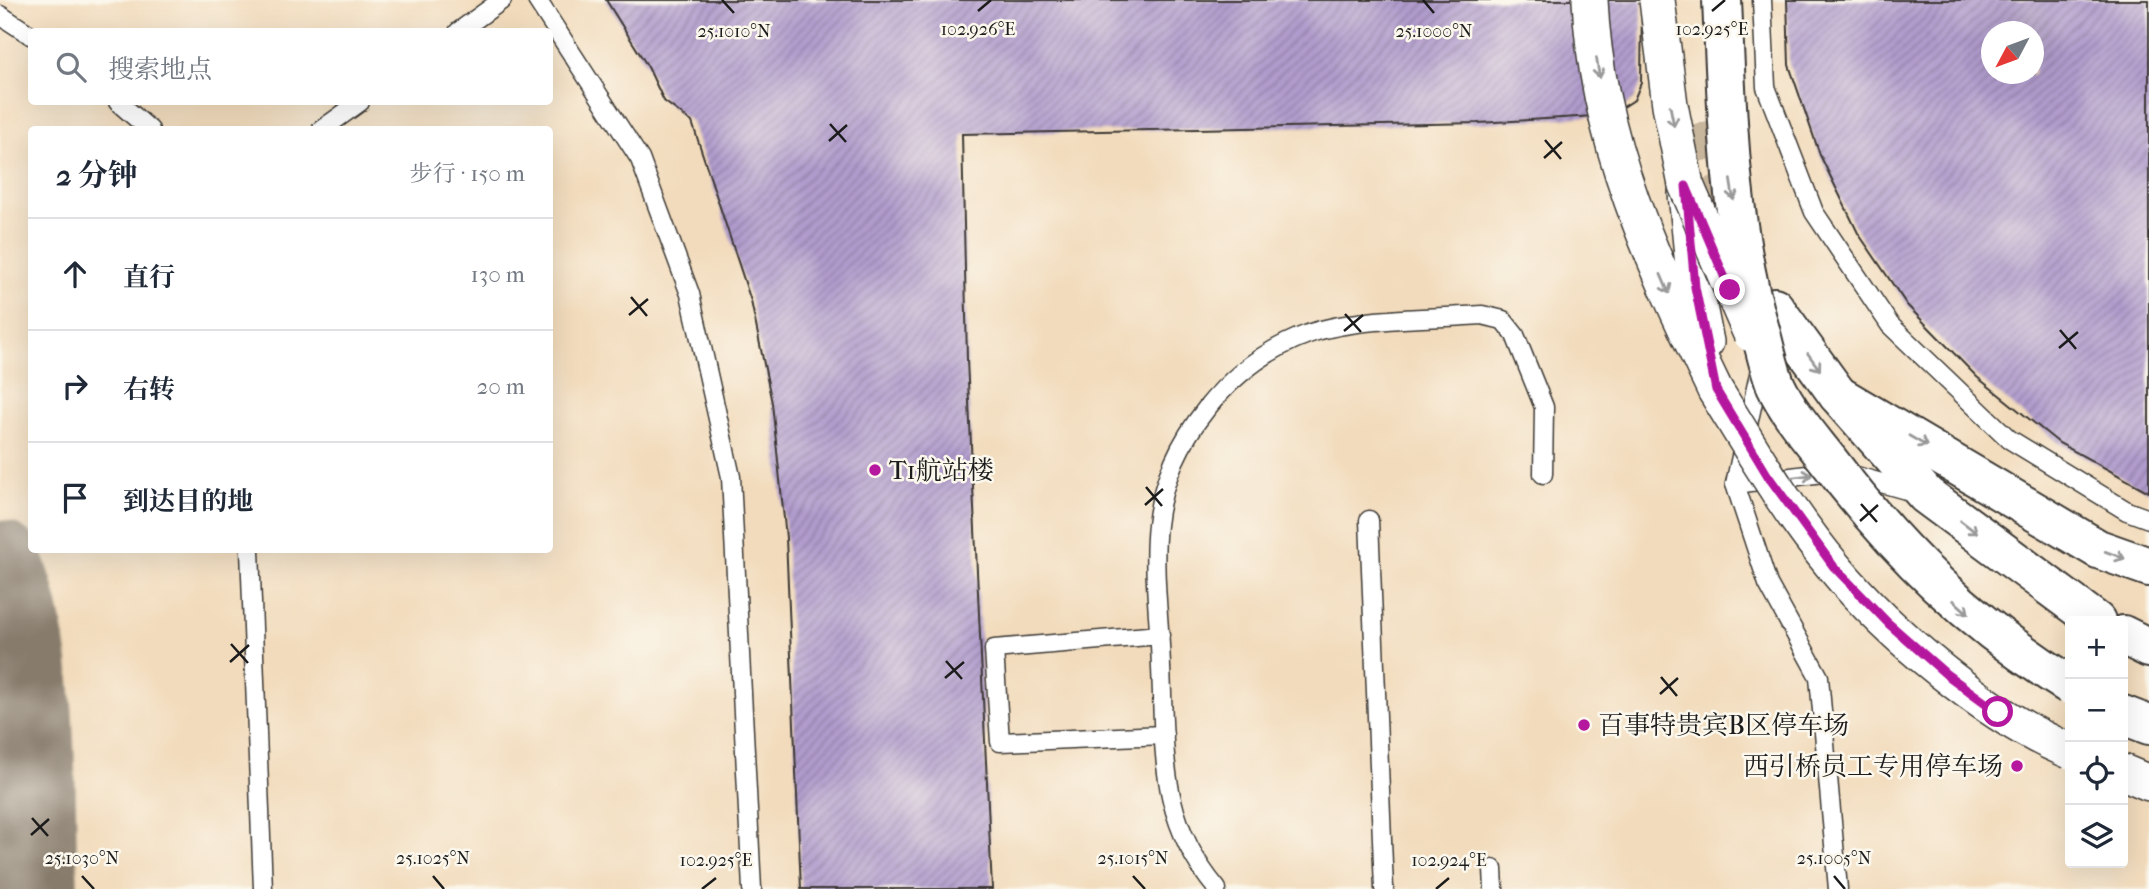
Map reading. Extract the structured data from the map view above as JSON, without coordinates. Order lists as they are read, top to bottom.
{
  "places": ["T1航站楼", "百事特贵宾B区停车场", "西引桥员工专用停车场"],
  "north": "bottom left",
  "page": {
    "search": "搜索地点",
    "heading": ["2 分钟", "步行 · 150 m"],
    "list": [
      ["直行", "130 m"],
      ["右转", "20 m"],
      "到达目的地"
    ],
    "map_buttons": ["+", "−"]
  },
  "coordinates": [
    "102.926°E",
    "102.925°E",
    "25.1010°N",
    "25.1000°N",
    "25.1030°N",
    "25.1025°N",
    "25.1015°N",
    "25.1005°N",
    "102.924°E"
  ]
}
